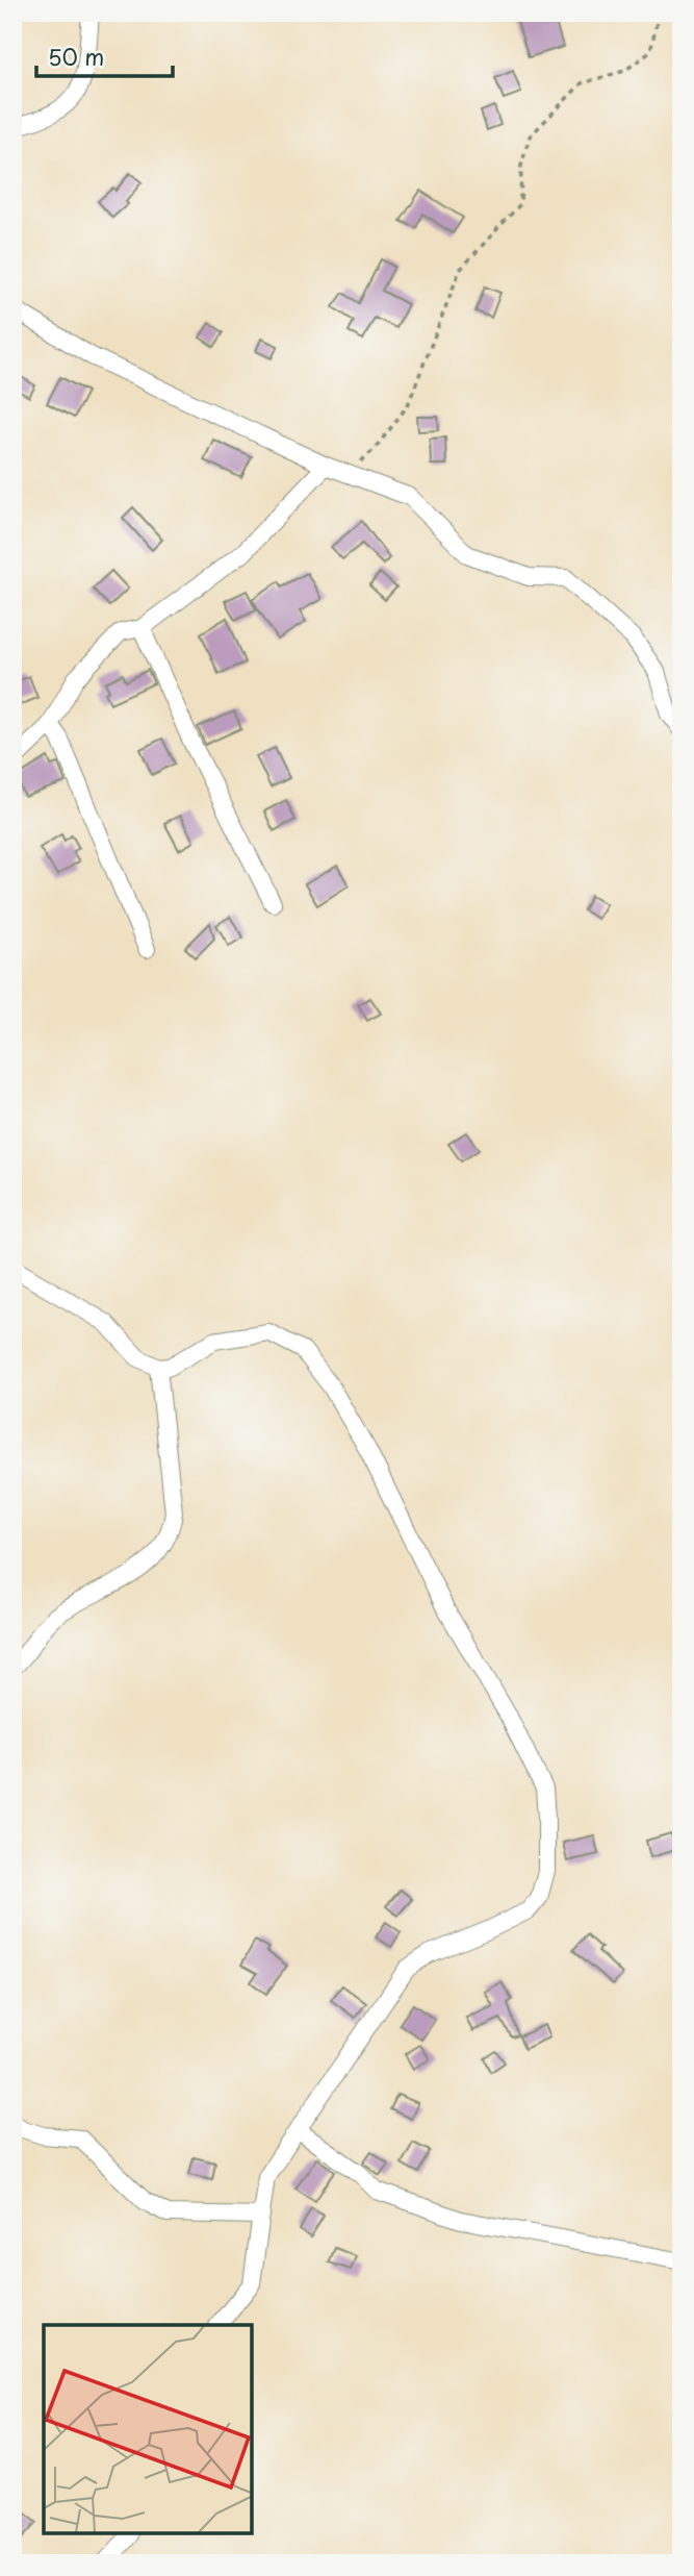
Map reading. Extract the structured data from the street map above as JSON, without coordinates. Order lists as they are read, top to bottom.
{
  "scale_bar": "50 m"
}
